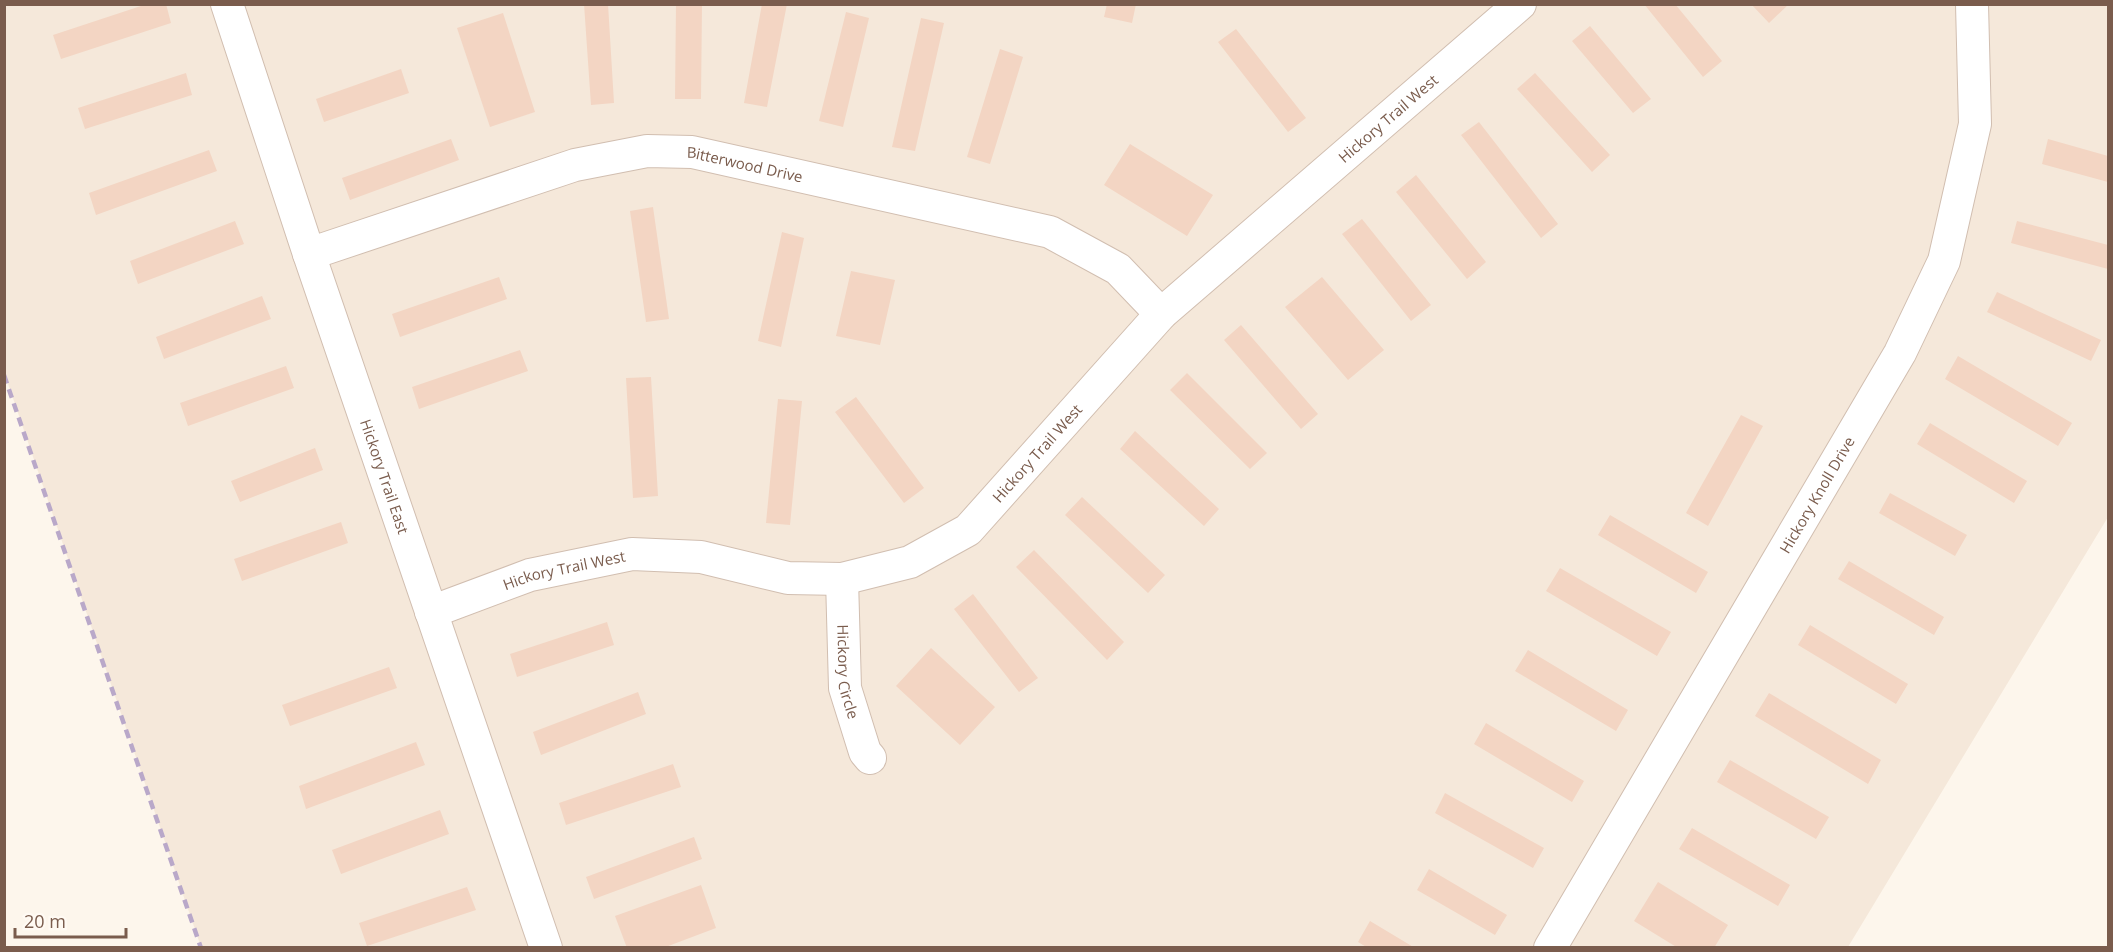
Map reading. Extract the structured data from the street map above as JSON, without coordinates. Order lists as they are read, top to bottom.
{
  "streets": {
    "street": [
      "Hickory Trail West",
      "Bitterwood Drive",
      "Hickory Trail East",
      "Hickory Knoll Drive",
      "Hickory Circle"
    ]
  },
  "crossings": [
    ["Hickory Trail West", "Bitterwood Drive"],
    ["Hickory Trail West", "Hickory Trail East"],
    ["Hickory Trail West", "Hickory Circle"],
    ["Bitterwood Drive", "Hickory Trail East"]
  ],
  "scale_bar": "20 m"
}
